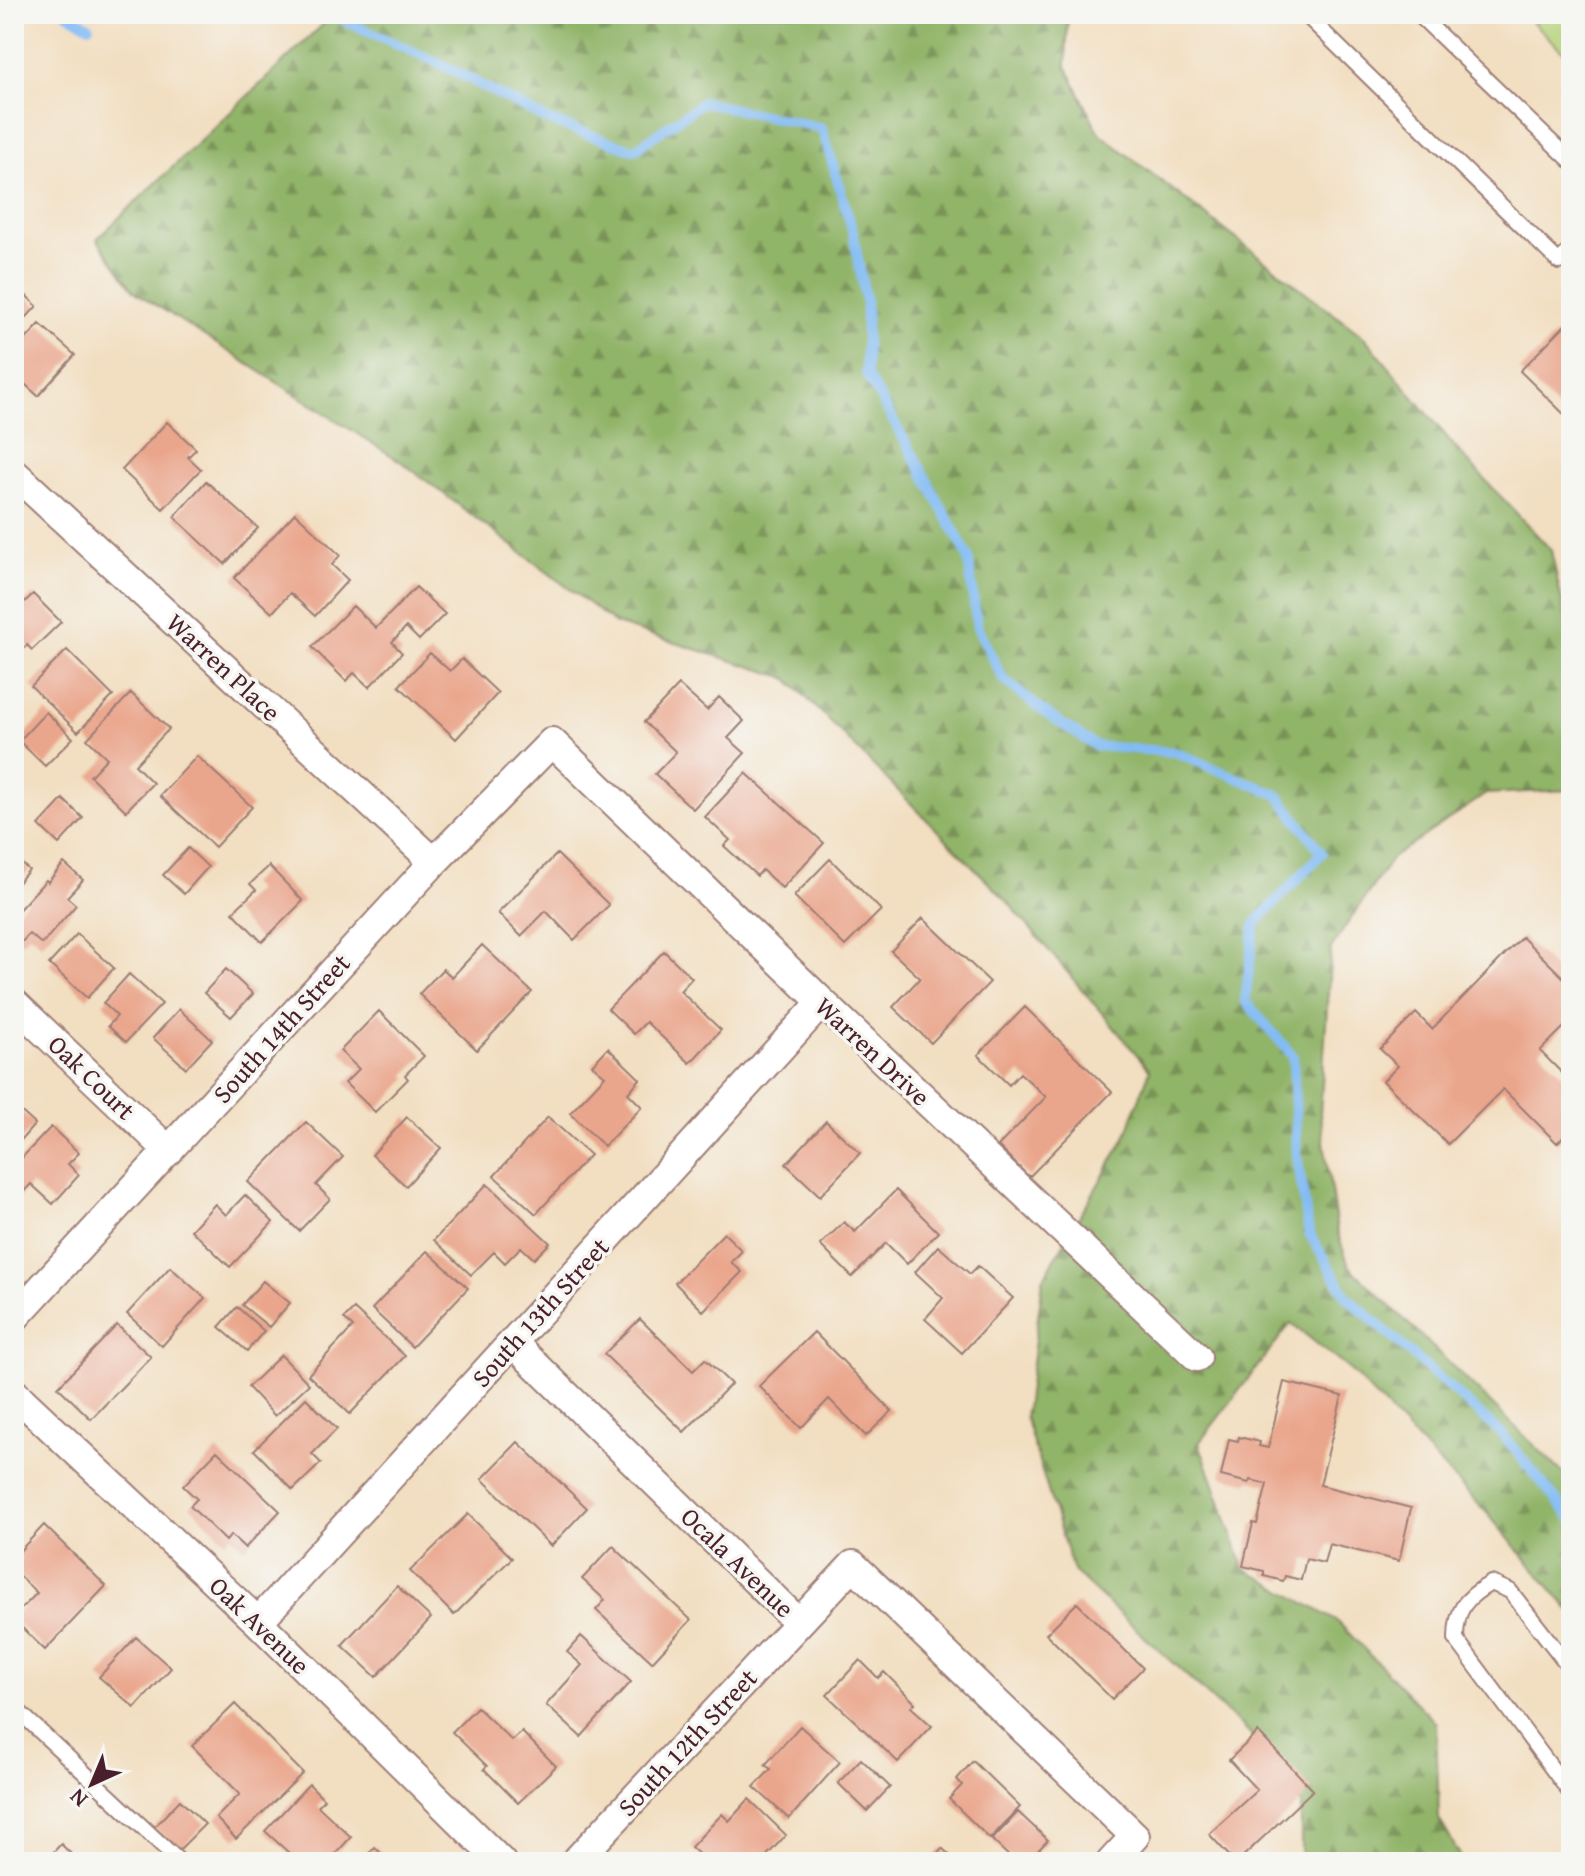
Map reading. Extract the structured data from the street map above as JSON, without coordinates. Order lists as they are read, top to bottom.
{
  "streets": {
    "street": [
      "Warren Place",
      "South 14th Street",
      "Warren Drive",
      "Oak Court",
      "South 13th Street",
      "Ocala Avenue",
      "Oak Avenue",
      "South 12th Street"
    ]
  },
  "crossings": [
    ["Warren Place", "South 14th Street"],
    ["South 14th Street", "Warren Drive"],
    ["South 14th Street", "Oak Court"],
    ["Warren Drive", "South 13th Street"],
    ["South 13th Street", "Ocala Avenue"],
    ["South 13th Street", "Oak Avenue"],
    ["Ocala Avenue", "South 12th Street"]
  ],
  "north": "bottom left"
}
